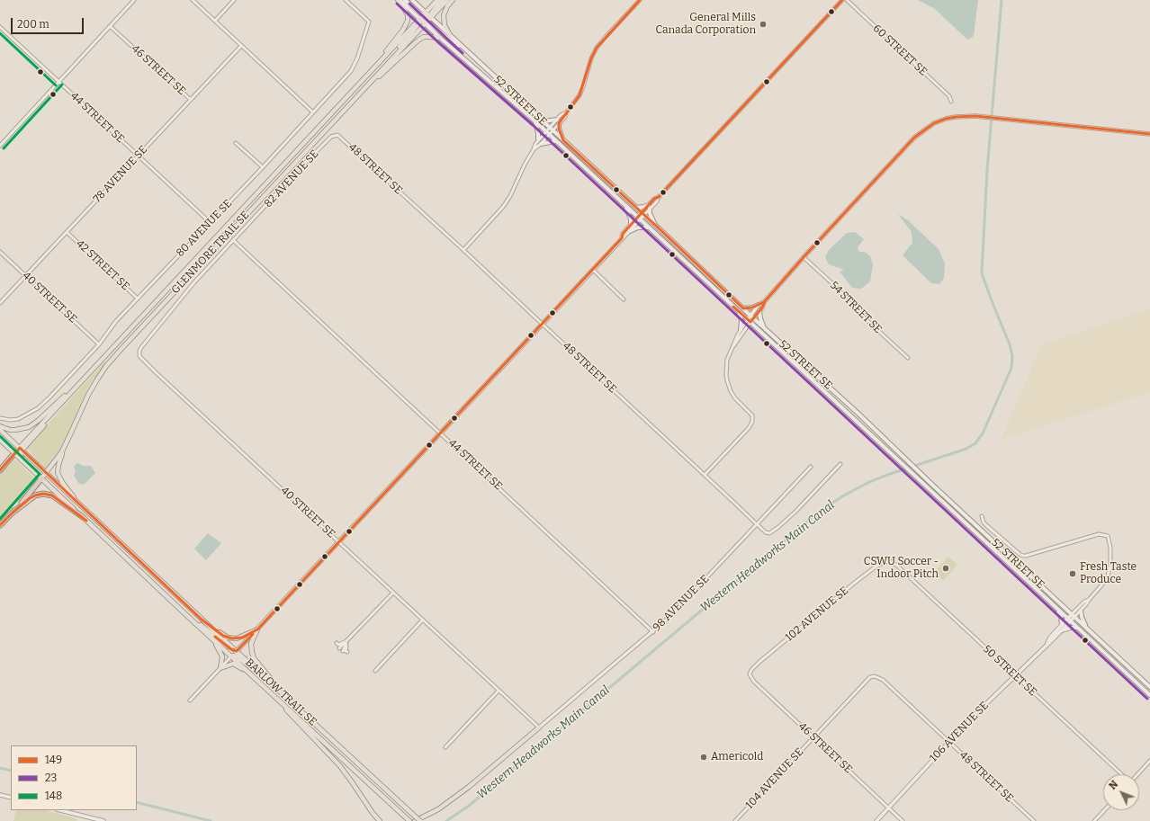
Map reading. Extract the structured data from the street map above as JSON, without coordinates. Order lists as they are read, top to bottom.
{
  "streets": {
    "highway": ["GLENMORE TRAIL SE"],
    "main road": ["52 STREET SE", "BARLOW TRAIL SE"],
    "street": [
      "60 STREET SE",
      "46 STREET SE",
      "44 STREET SE",
      "48 STREET SE",
      "78 AVENUE SE",
      "82 AVENUE SE",
      "80 AVENUE SE",
      "42 STREET SE",
      "40 STREET SE",
      "54 STREET SE",
      "98 AVENUE SE",
      "102 AVENUE SE",
      "50 STREET SE",
      "106 AVENUE SE",
      "104 AVENUE SE"
    ]
  },
  "crossings": [
    ["46 STREET SE", "78 AVENUE SE"],
    ["46 STREET SE", "102 AVENUE SE"],
    ["46 STREET SE", "106 AVENUE SE"],
    ["46 STREET SE", "104 AVENUE SE"],
    ["52 STREET SE", "GLENMORE TRAIL SE"],
    ["52 STREET SE", "106 AVENUE SE"],
    ["44 STREET SE", "78 AVENUE SE"],
    ["44 STREET SE", "82 AVENUE SE"],
    ["44 STREET SE", "80 AVENUE SE"],
    ["44 STREET SE", "98 AVENUE SE"],
    ["48 STREET SE", "82 AVENUE SE"],
    ["48 STREET SE", "98 AVENUE SE"],
    ["48 STREET SE", "106 AVENUE SE"],
    ["48 STREET SE", "104 AVENUE SE"],
    ["78 AVENUE SE", "42 STREET SE"],
    ["78 AVENUE SE", "40 STREET SE"],
    ["82 AVENUE SE", "40 STREET SE"],
    ["80 AVENUE SE", "42 STREET SE"],
    ["80 AVENUE SE", "40 STREET SE"],
    ["GLENMORE TRAIL SE", "BARLOW TRAIL SE"],
    ["40 STREET SE", "98 AVENUE SE"],
    ["102 AVENUE SE", "50 STREET SE"],
    ["50 STREET SE", "106 AVENUE SE"]
  ],
  "water": ["Western Headworks Main Canal"],
  "places": [
    "General Mills Canada Corporation",
    "CSWU Soccer - Indoor Pitch",
    "Fresh Taste Produce",
    "Americold"
  ],
  "lines": ["transit line 149", "transit line 23", "transit line 148"],
  "legend": ["149", "23", "148"],
  "scale_bar": "200 m",
  "north": "top left"
}
